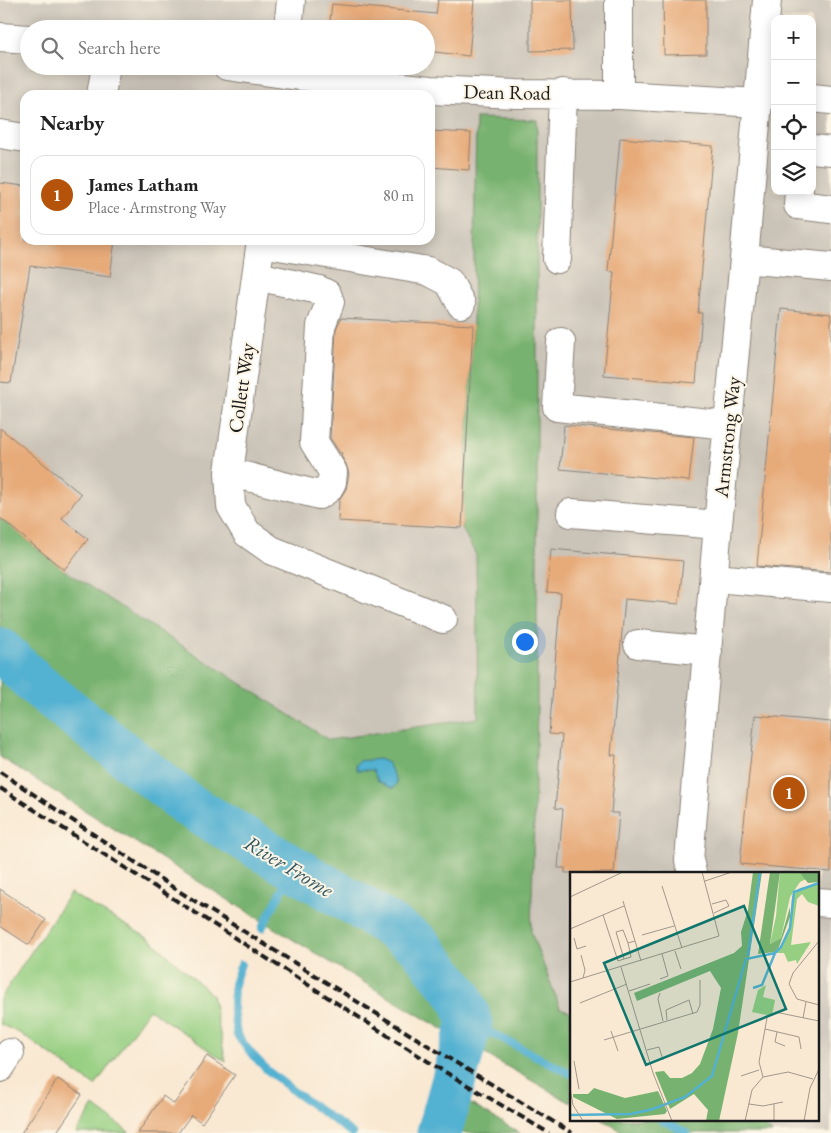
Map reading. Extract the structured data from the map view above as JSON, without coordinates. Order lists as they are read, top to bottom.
{
  "streets": {
    "street": ["Dean Road", "Collett Way", "Armstrong Way"]
  },
  "crossings": [
    ["Dean Road", "Armstrong Way"]
  ],
  "water": ["River Frome"],
  "page": {
    "map_buttons": ["+", "−"],
    "search": "Search here",
    "heading": "Nearby",
    "list": [
      {
        "mark": "1",
        "name": "James Latham",
        "note": "Place · Armstrong Way",
        "value": "80 m"
      }
    ],
    "pins": "1"
  }
}
